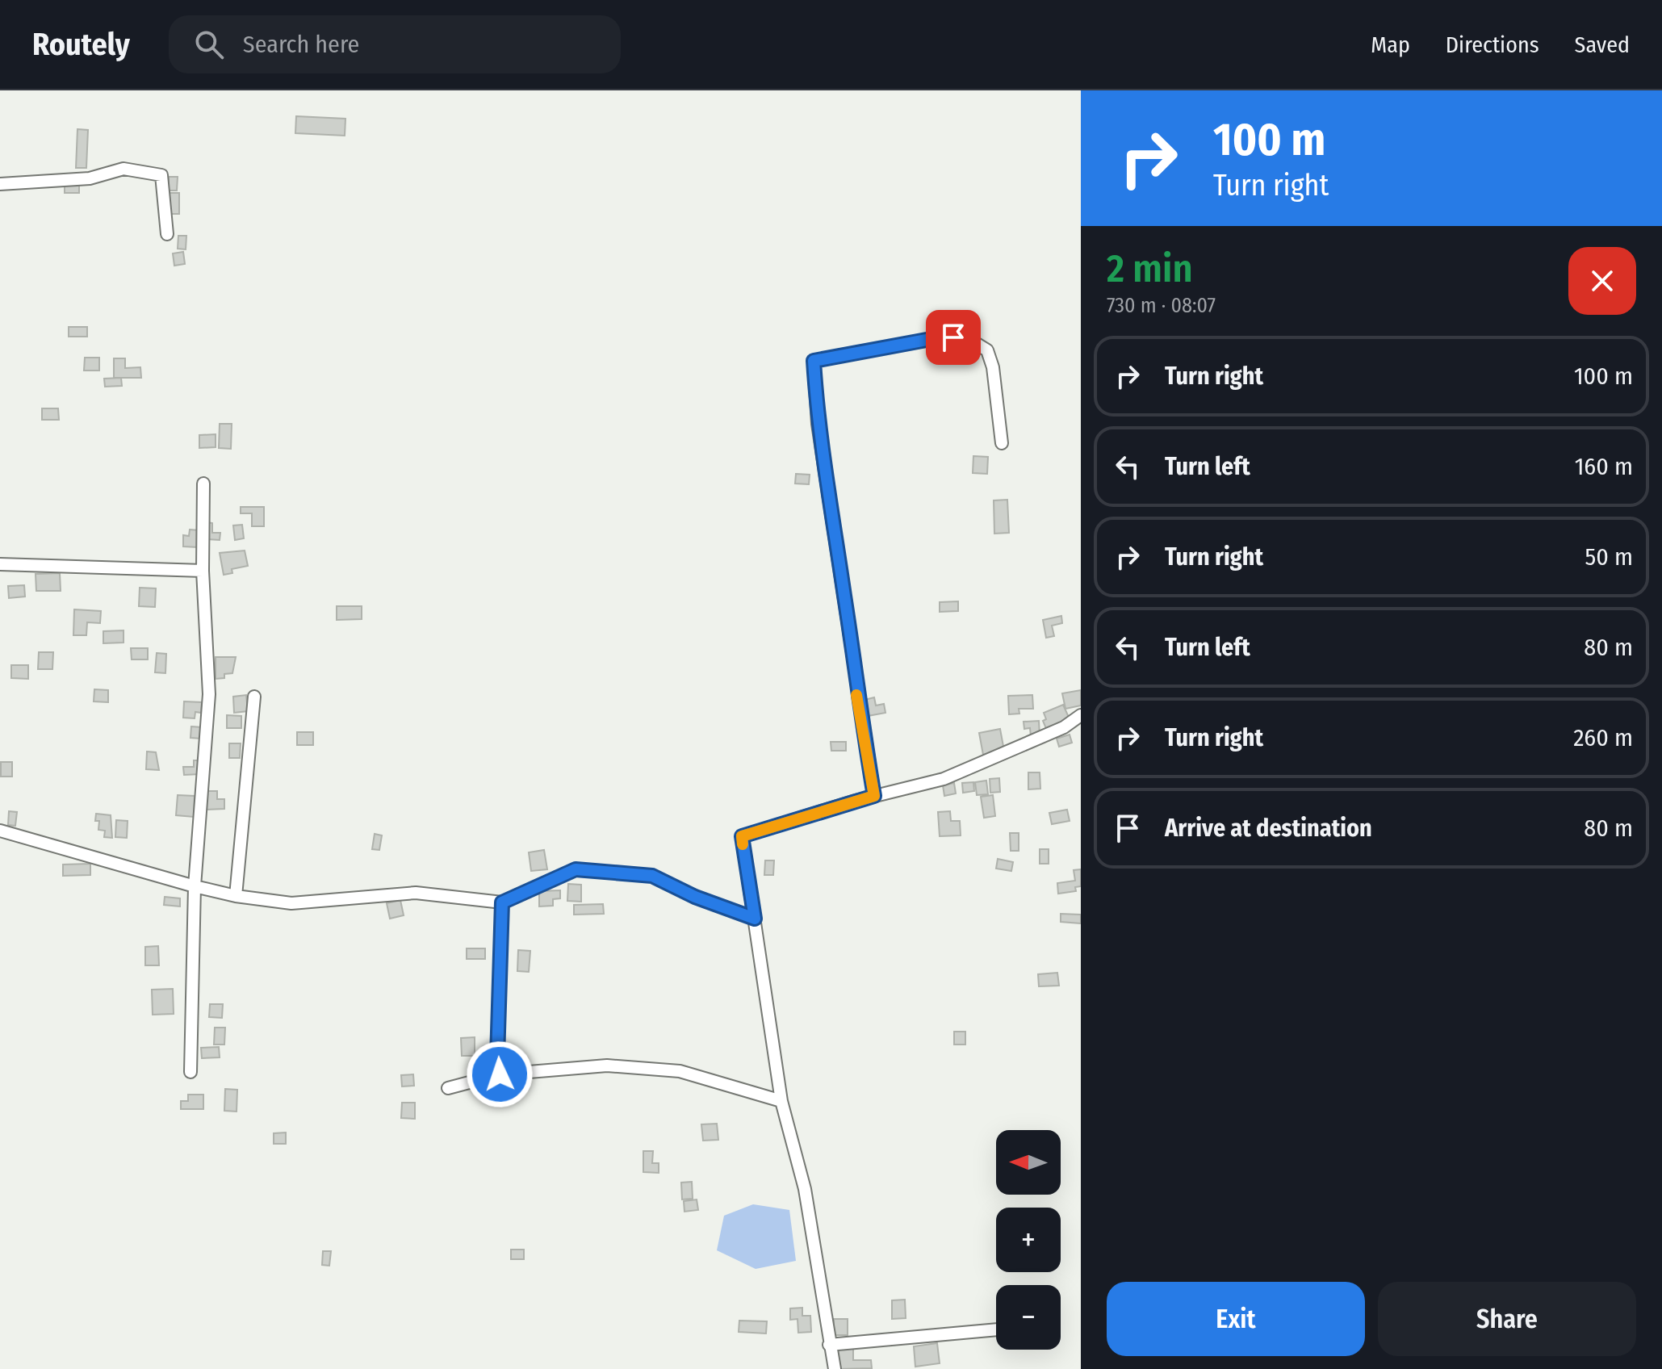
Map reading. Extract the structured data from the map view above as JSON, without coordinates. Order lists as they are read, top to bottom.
{
  "north": "left",
  "page": {
    "header": "Routely",
    "search": "Search here",
    "nav": ["Map", "Directions", "Saved"],
    "turn": ["100 m", "Turn right"],
    "heading": ["2 min", "730 m · 08:07"],
    "list": [
      {
        "name": "Turn right",
        "value": "100 m"
      },
      {
        "name": "Turn left",
        "value": "160 m"
      },
      {
        "name": "Turn right",
        "value": "50 m"
      },
      {
        "name": "Turn left",
        "value": "80 m"
      },
      {
        "name": "Turn right",
        "value": "260 m"
      },
      {
        "name": "Arrive at destination",
        "value": "80 m"
      }
    ],
    "map_buttons": ["+", "−"],
    "buttons": ["Exit", "Share"]
  }
}
